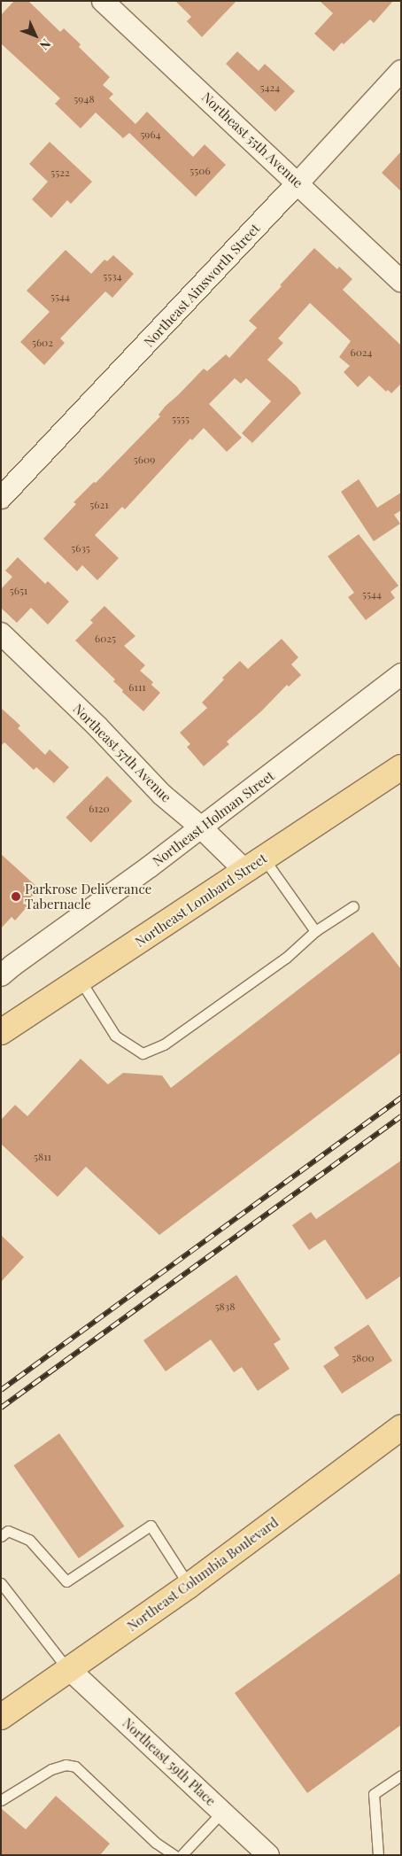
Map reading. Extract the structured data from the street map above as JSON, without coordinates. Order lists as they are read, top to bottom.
{
  "streets": {
    "main road": ["Northeast Lombard Street", "Northeast Columbia Boulevard"],
    "street": [
      "Northeast 55th Avenue",
      "Northeast Ainsworth Street",
      "Northeast 57th Avenue",
      "Northeast Holman Street",
      "Northeast 59th Place"
    ]
  },
  "crossings": [
    ["Northeast 55th Avenue", "Northeast Ainsworth Street"],
    ["Northeast 57th Avenue", "Northeast Holman Street"],
    ["Northeast 57th Avenue", "Northeast Lombard Street"],
    ["Northeast Columbia Boulevard", "Northeast 59th Place"]
  ],
  "places": ["Parkrose Deliverance Tabernacle"],
  "house_numbers": [
    "5424",
    "5948",
    "5964",
    "5506",
    "5522",
    "5534",
    "5544",
    "5602",
    "6024",
    "5555",
    "5609",
    "5621",
    "5635",
    "5651",
    "5544",
    "6025",
    "6111",
    "6120",
    "5811",
    "5838",
    "5800"
  ],
  "north": "bottom right"
}
